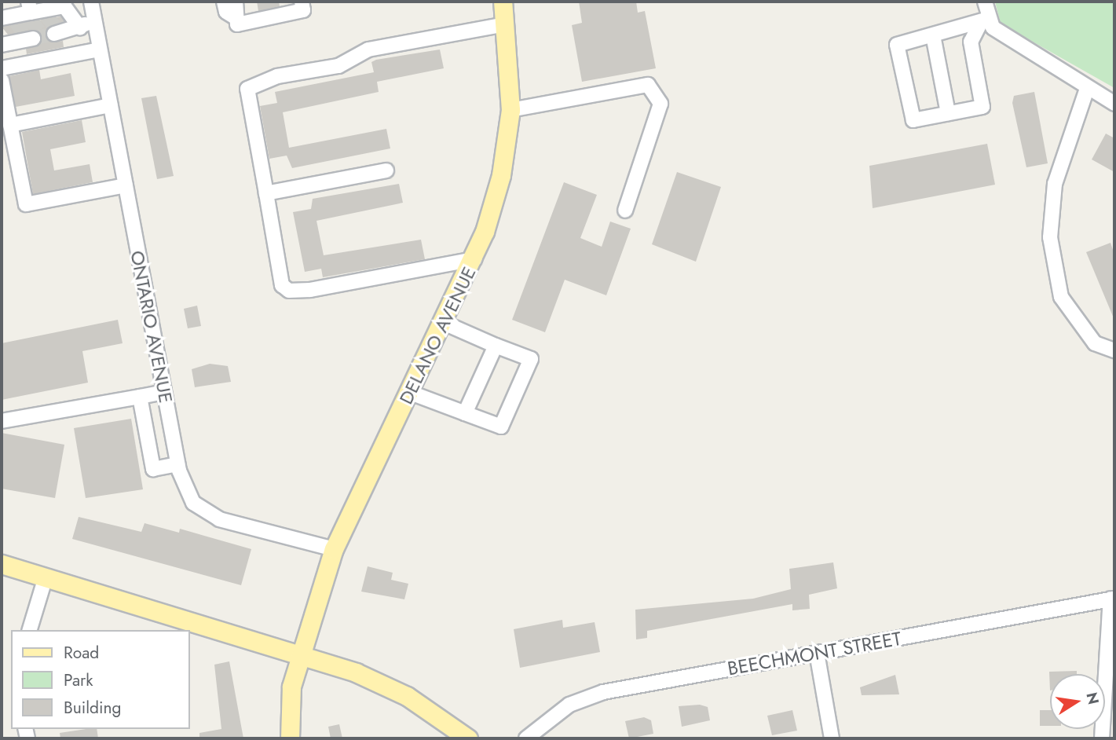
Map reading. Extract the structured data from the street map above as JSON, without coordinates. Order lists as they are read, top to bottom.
{
  "streets": {
    "main road": ["DELANO AVENUE"],
    "street": ["ONTARIO AVENUE", "BEECHMONT STREET"]
  },
  "crossings": [
    ["ONTARIO AVENUE", "DELANO AVENUE"]
  ],
  "legend": ["Road", "Park", "Building"],
  "north": "right"
}
